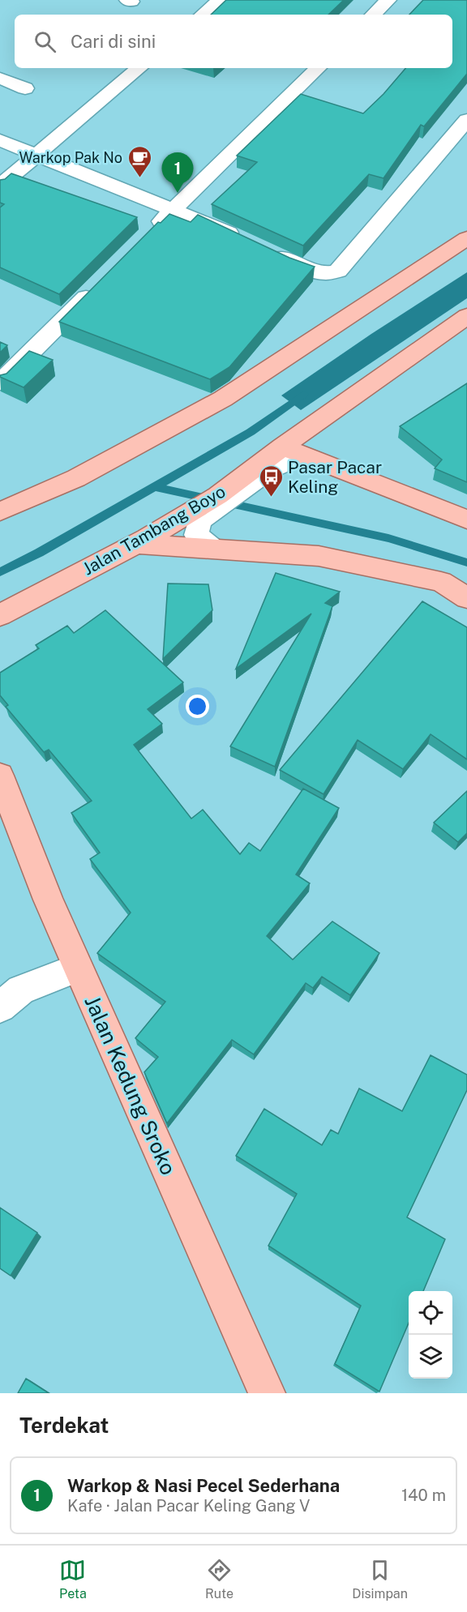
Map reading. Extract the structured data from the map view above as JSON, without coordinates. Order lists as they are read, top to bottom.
{
  "streets": {
    "main road": ["Jalan Tambang Boyo", "Jalan Kedung Sroko"]
  },
  "places": {
    "cafe": ["Warkop Pak No"],
    "bus stop": ["Pasar Pacar Keling"]
  },
  "page": {
    "search": "Cari di sini",
    "pins": "1",
    "heading": "Terdekat",
    "list": [
      {
        "mark": "1",
        "name": "Warkop & Nasi Pecel Sederhana",
        "note": "Kafe · Jalan Pacar Keling Gang V",
        "value": "140 m"
      }
    ],
    "nav": ["Peta", "Rute", "Disimpan"]
  }
}
